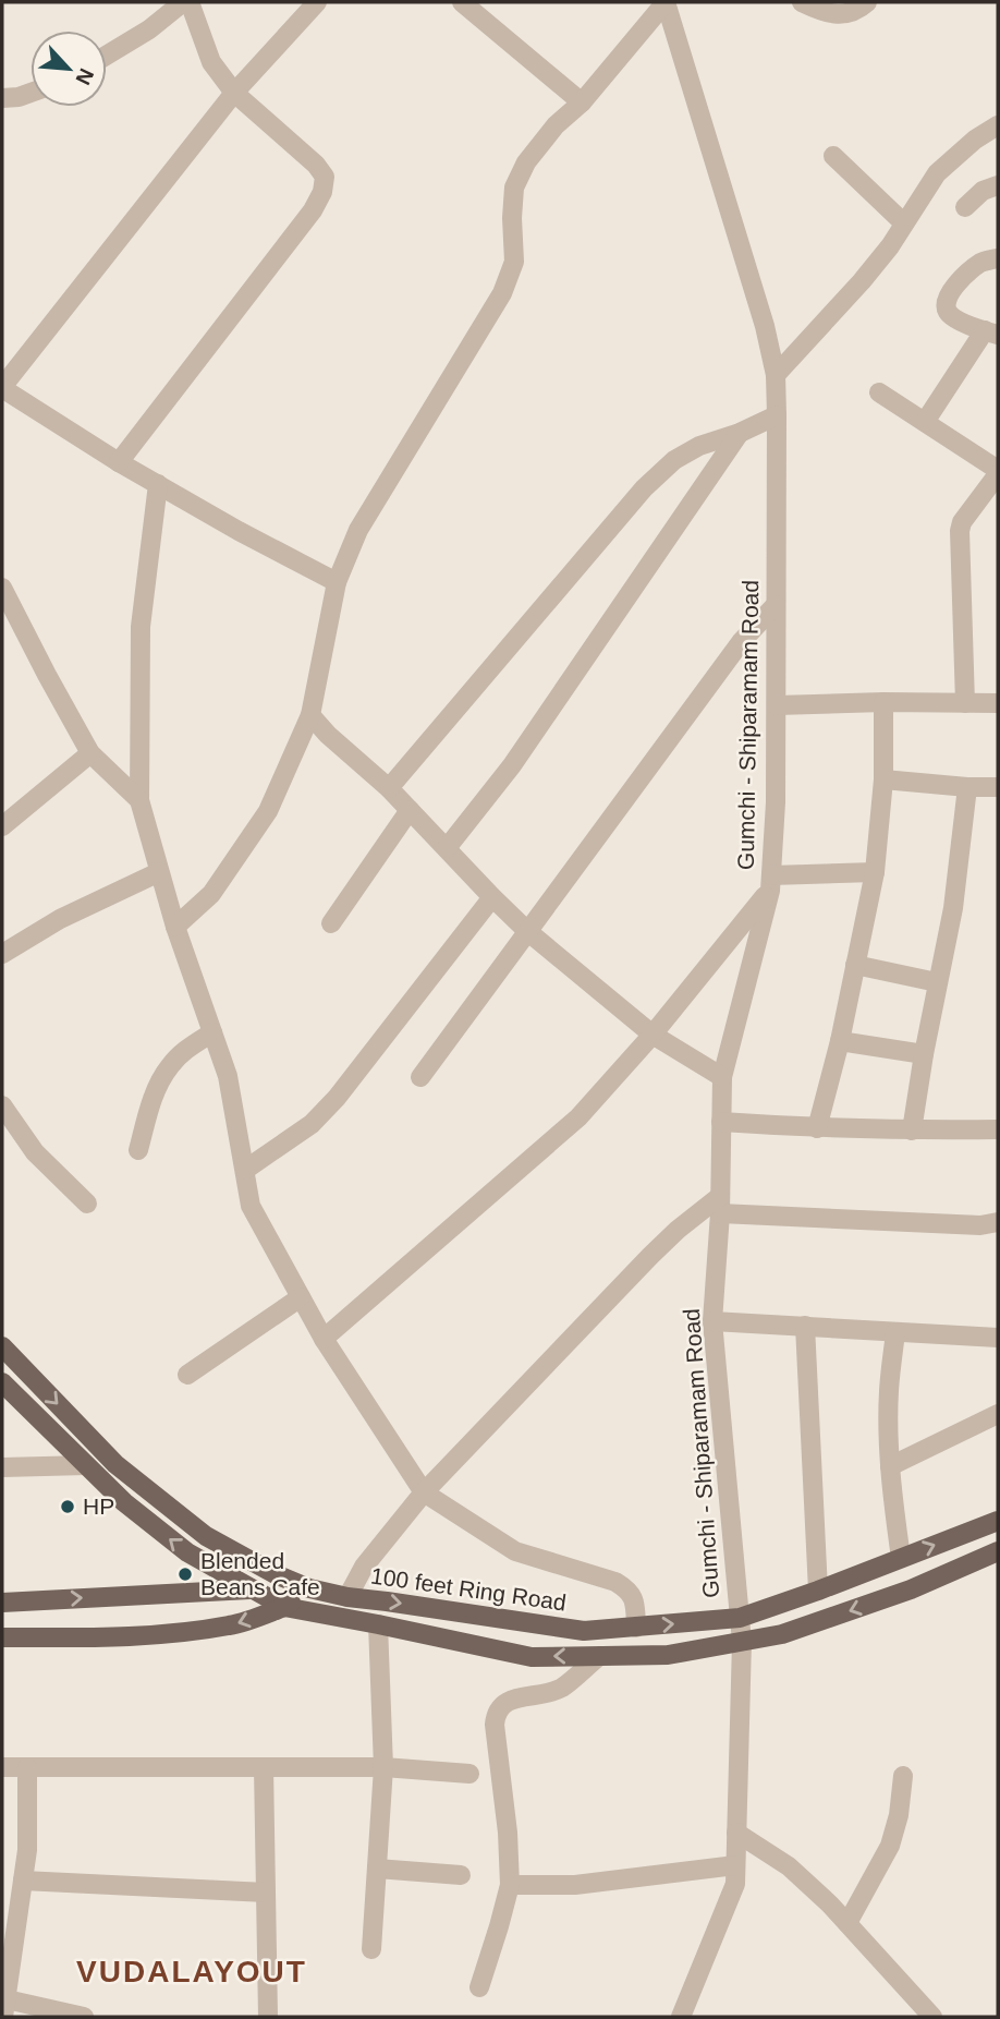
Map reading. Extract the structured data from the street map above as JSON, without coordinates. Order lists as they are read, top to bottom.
{
  "streets": {
    "main road": ["100 feet Ring Road"],
    "street": ["Gumchi - Shiparamam Road"]
  },
  "crossings": [
    ["Gumchi - Shiparamam Road", "100 feet Ring Road"]
  ],
  "districts": ["VUDALAYOUT"],
  "places": ["HP", "Blended Beans Cafe"],
  "north": "bottom right"
}
